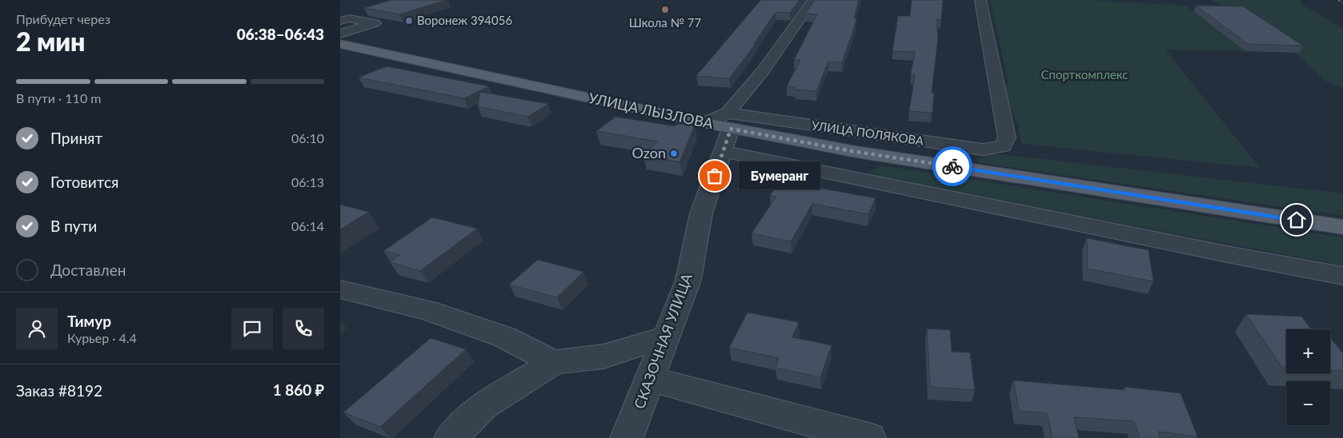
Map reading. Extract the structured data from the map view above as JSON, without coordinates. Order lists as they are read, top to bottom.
{
  "streets": {
    "main road": ["УЛИЦА ЛЫЗЛОВА"],
    "street": ["УЛИЦА ПОЛЯКОВА", "СКАЗОЧНАЯ УЛИЦА"]
  },
  "crossings": [
    ["УЛИЦА ЛЫЗЛОВА", "УЛИЦА ПОЛЯКОВА"],
    ["УЛИЦА ЛЫЗЛОВА", "СКАЗОЧНАЯ УЛИЦА"],
    ["УЛИЦА ПОЛЯКОВА", "СКАЗОЧНАЯ УЛИЦА"]
  ],
  "parks": ["Спорткомплекс"],
  "places": [
    "Школа № 77",
    "Воронеж 394056",
    "Ozon",
    "Бумеранг"
  ],
  "page": {
    "heading": ["2 мин", "Прибудет через", "06:38–06:43"],
    "panel": [
      "Тимур",
      "Курьер · 4.4",
      "Заказ #8192",
      "1 860 ₽"
    ],
    "bar": "В пути · 110 m",
    "list": [
      ["Принят", "06:10"],
      ["Готовится", "06:13"],
      ["В пути", "06:14"],
      "Доставлен"
    ],
    "bubble": "Бумеранг",
    "map_buttons": ["+", "−"]
  }
}
